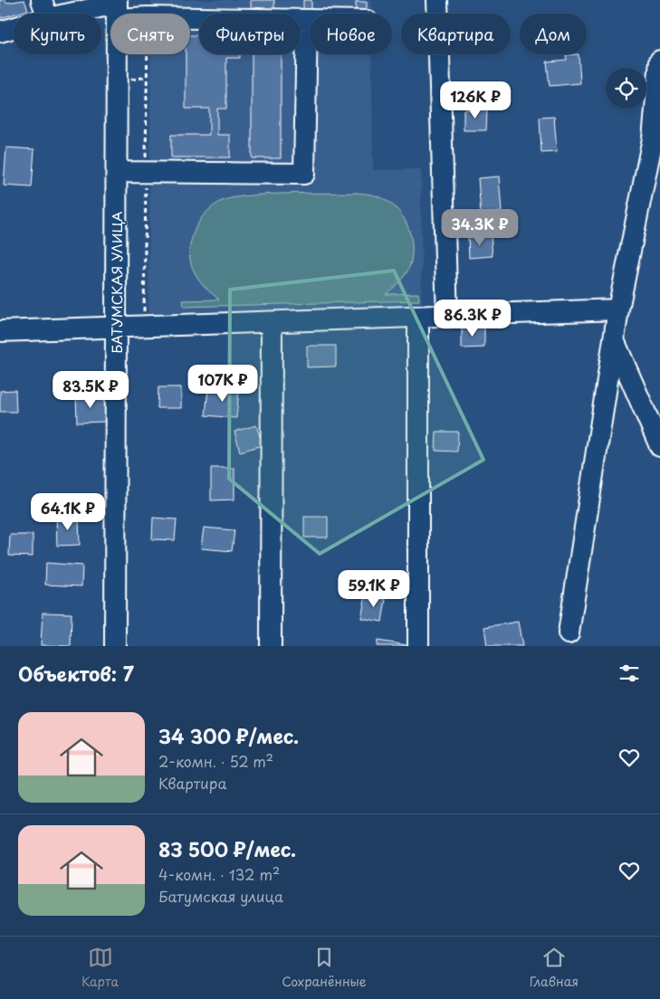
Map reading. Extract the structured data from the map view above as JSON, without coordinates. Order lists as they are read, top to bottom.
{
  "streets": {
    "street": ["БАТУМСКАЯ УЛИЦА"]
  },
  "page": {
    "chip": [
      "Купить",
      "Снять",
      "Фильтры",
      "Новое",
      "Квартира",
      "Дом"
    ],
    "price": [
      "126K ₽",
      "34.3K ₽",
      "86.3K ₽",
      "107K ₽",
      "83.5K ₽",
      "64.1K ₽",
      "59.1K ₽"
    ],
    "heading": "Объектов: 7",
    "list": [
      {
        "name": "34 300 ₽/мес.",
        "note": "2-комн. · 52 m² · Квартира"
      },
      {
        "name": "83 500 ₽/мес.",
        "note": "4-комн. · 132 m² · Батумская улица"
      }
    ],
    "tabs": ["Карта", "Сохранённые", "Главная"]
  }
}
